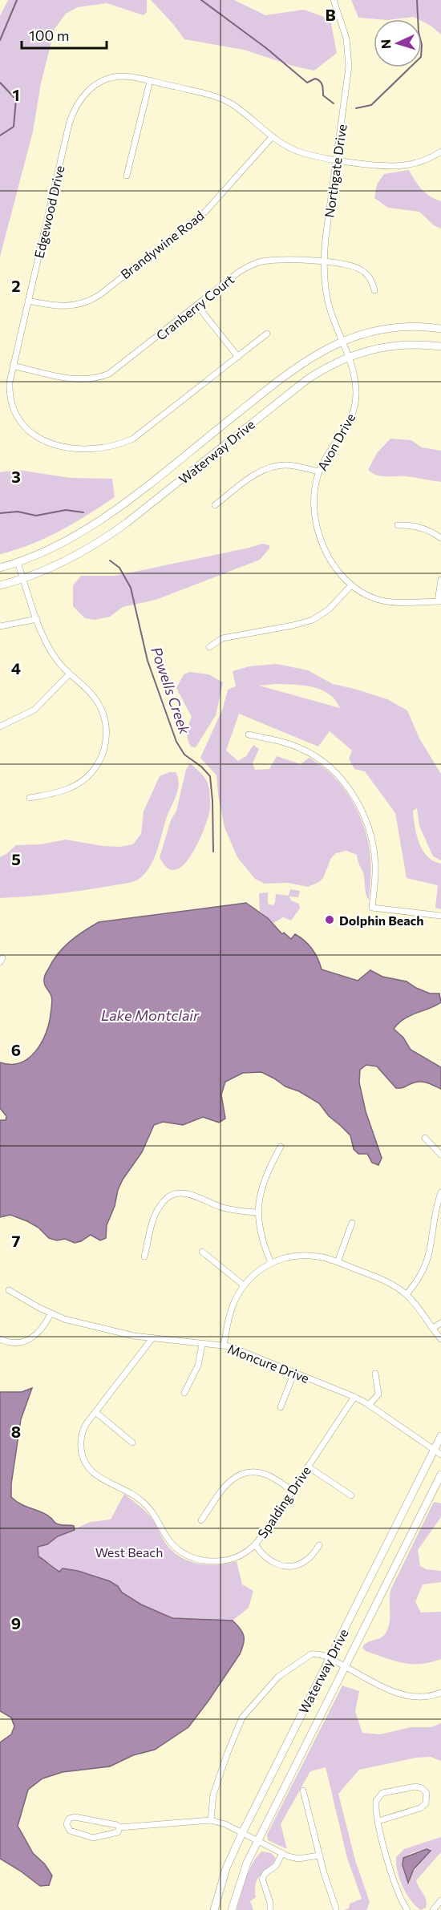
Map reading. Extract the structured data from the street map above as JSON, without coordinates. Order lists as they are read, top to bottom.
{
  "streets": {
    "main road": ["Waterway Drive"],
    "street": [
      "Northgate Drive",
      "Edgewood Drive",
      "Brandywine Road",
      "Cranberry Court",
      "Avon Drive",
      "Moncure Drive",
      "Spalding Drive"
    ]
  },
  "crossings": [
    ["Northgate Drive", "Edgewood Drive"],
    ["Northgate Drive", "Cranberry Court"],
    ["Northgate Drive", "Avon Drive"],
    ["Northgate Drive", "Waterway Drive"],
    ["Edgewood Drive", "Brandywine Road"],
    ["Edgewood Drive", "Cranberry Court"],
    ["Avon Drive", "Waterway Drive"],
    ["Waterway Drive", "Moncure Drive"],
    ["Moncure Drive", "Spalding Drive"]
  ],
  "water": ["Powells Creek", "Lake Montclair"],
  "parks": ["West Beach"],
  "places": ["Dolphin Beach"],
  "scale_bar": "100 m",
  "north": "left",
  "grid": {
    "columns": ["B"],
    "rows": [
      "1",
      "2",
      "3",
      "4",
      "5",
      "6",
      "7",
      "8",
      "9"
    ]
  }
}
